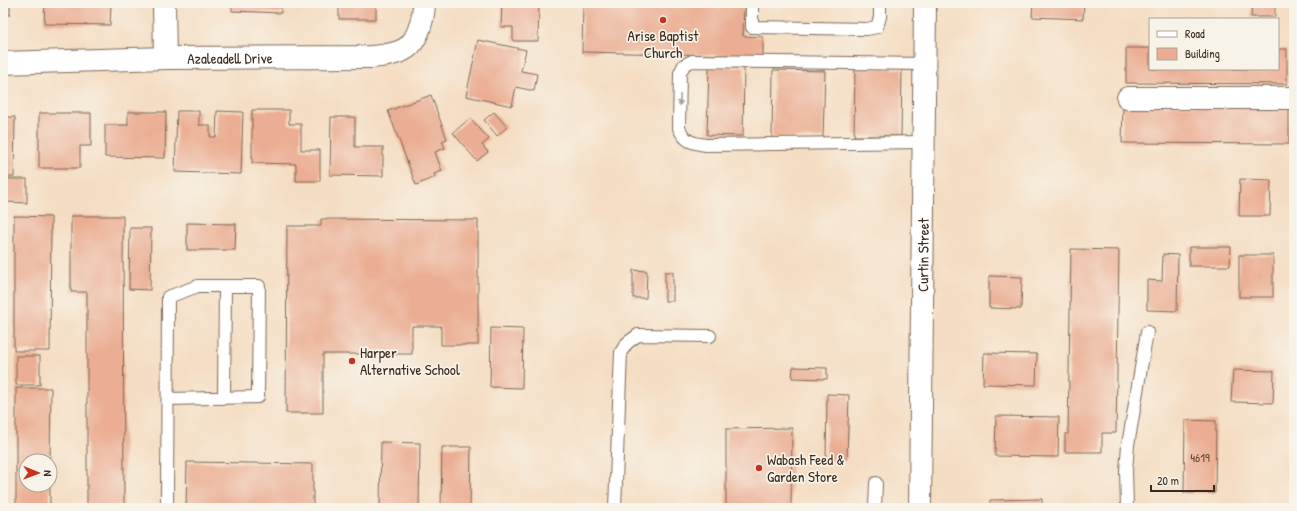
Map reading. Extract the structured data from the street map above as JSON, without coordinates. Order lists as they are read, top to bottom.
{
  "streets": {
    "street": ["Azaleadell Drive", "Curtin Street"]
  },
  "places": ["Arise Baptist Church", "Harper Alternative School", "Wabash Feed & Garden Store"],
  "house_numbers": ["4619"],
  "legend": ["Road", "Building"],
  "scale_bar": "20 m",
  "north": "right"
}
